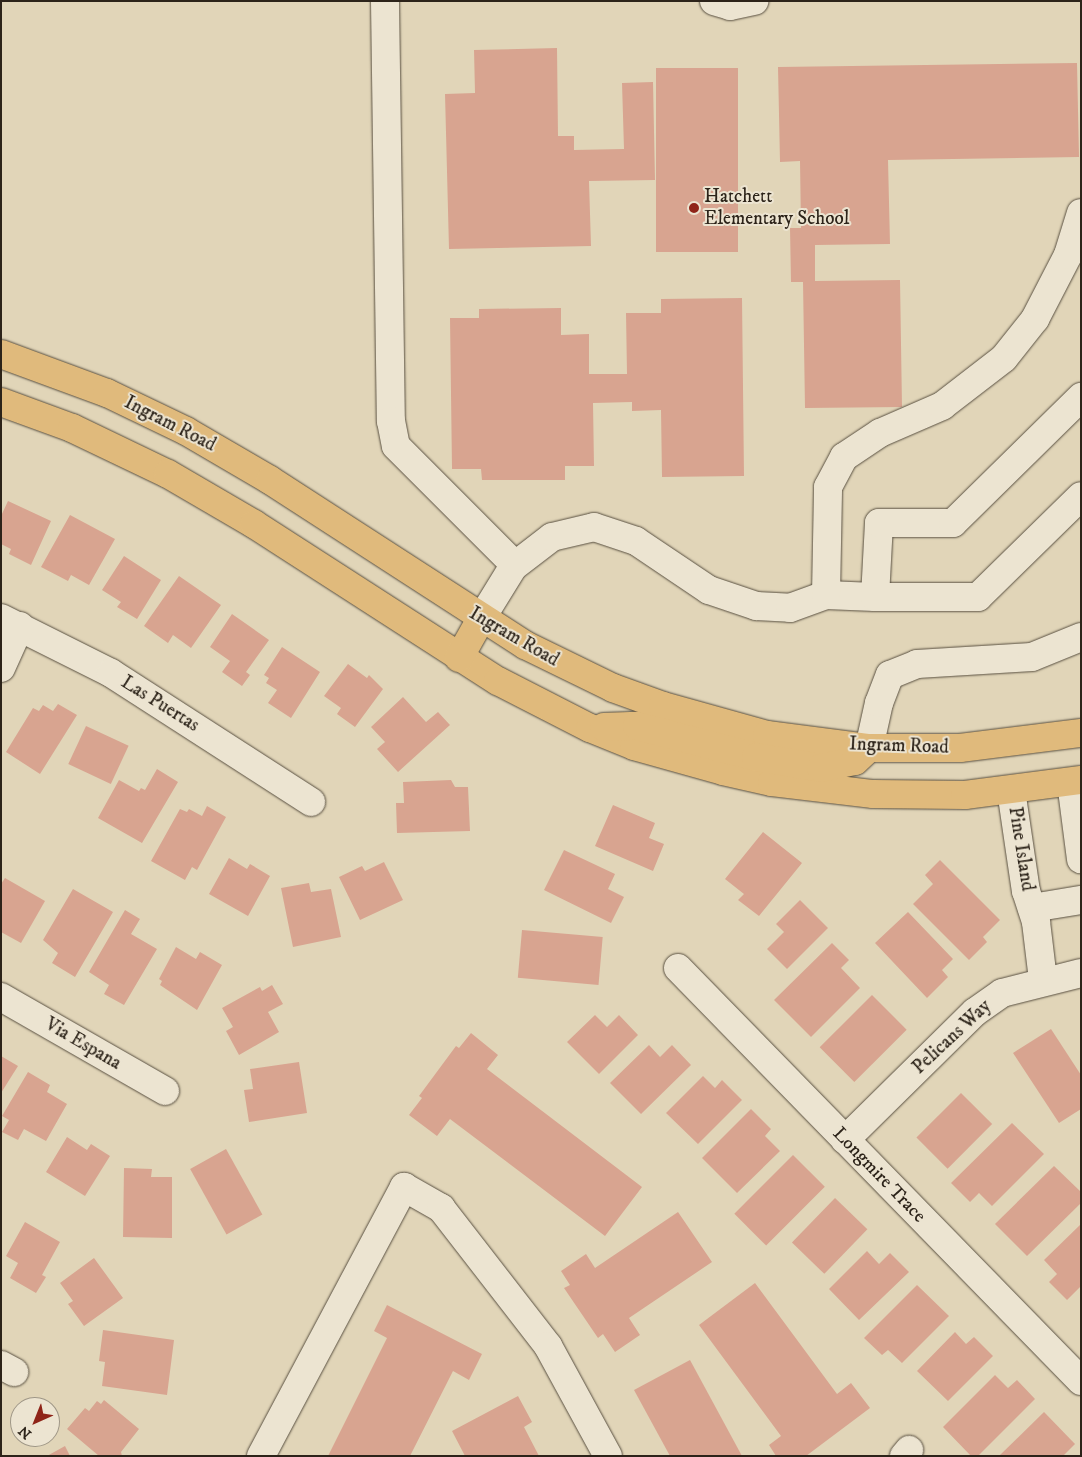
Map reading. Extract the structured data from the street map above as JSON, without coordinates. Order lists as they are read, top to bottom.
{
  "streets": {
    "main road": ["Ingram Road"],
    "street": [
      "Las Puertas",
      "Pine Island",
      "Pelicans Way",
      "Via Espana",
      "Longmire Trace"
    ]
  },
  "crossings": [
    ["Pine Island", "Pelicans Way"],
    ["Pelicans Way", "Longmire Trace"]
  ],
  "places": ["Hatchett Elementary School"],
  "north": "bottom left"
}
